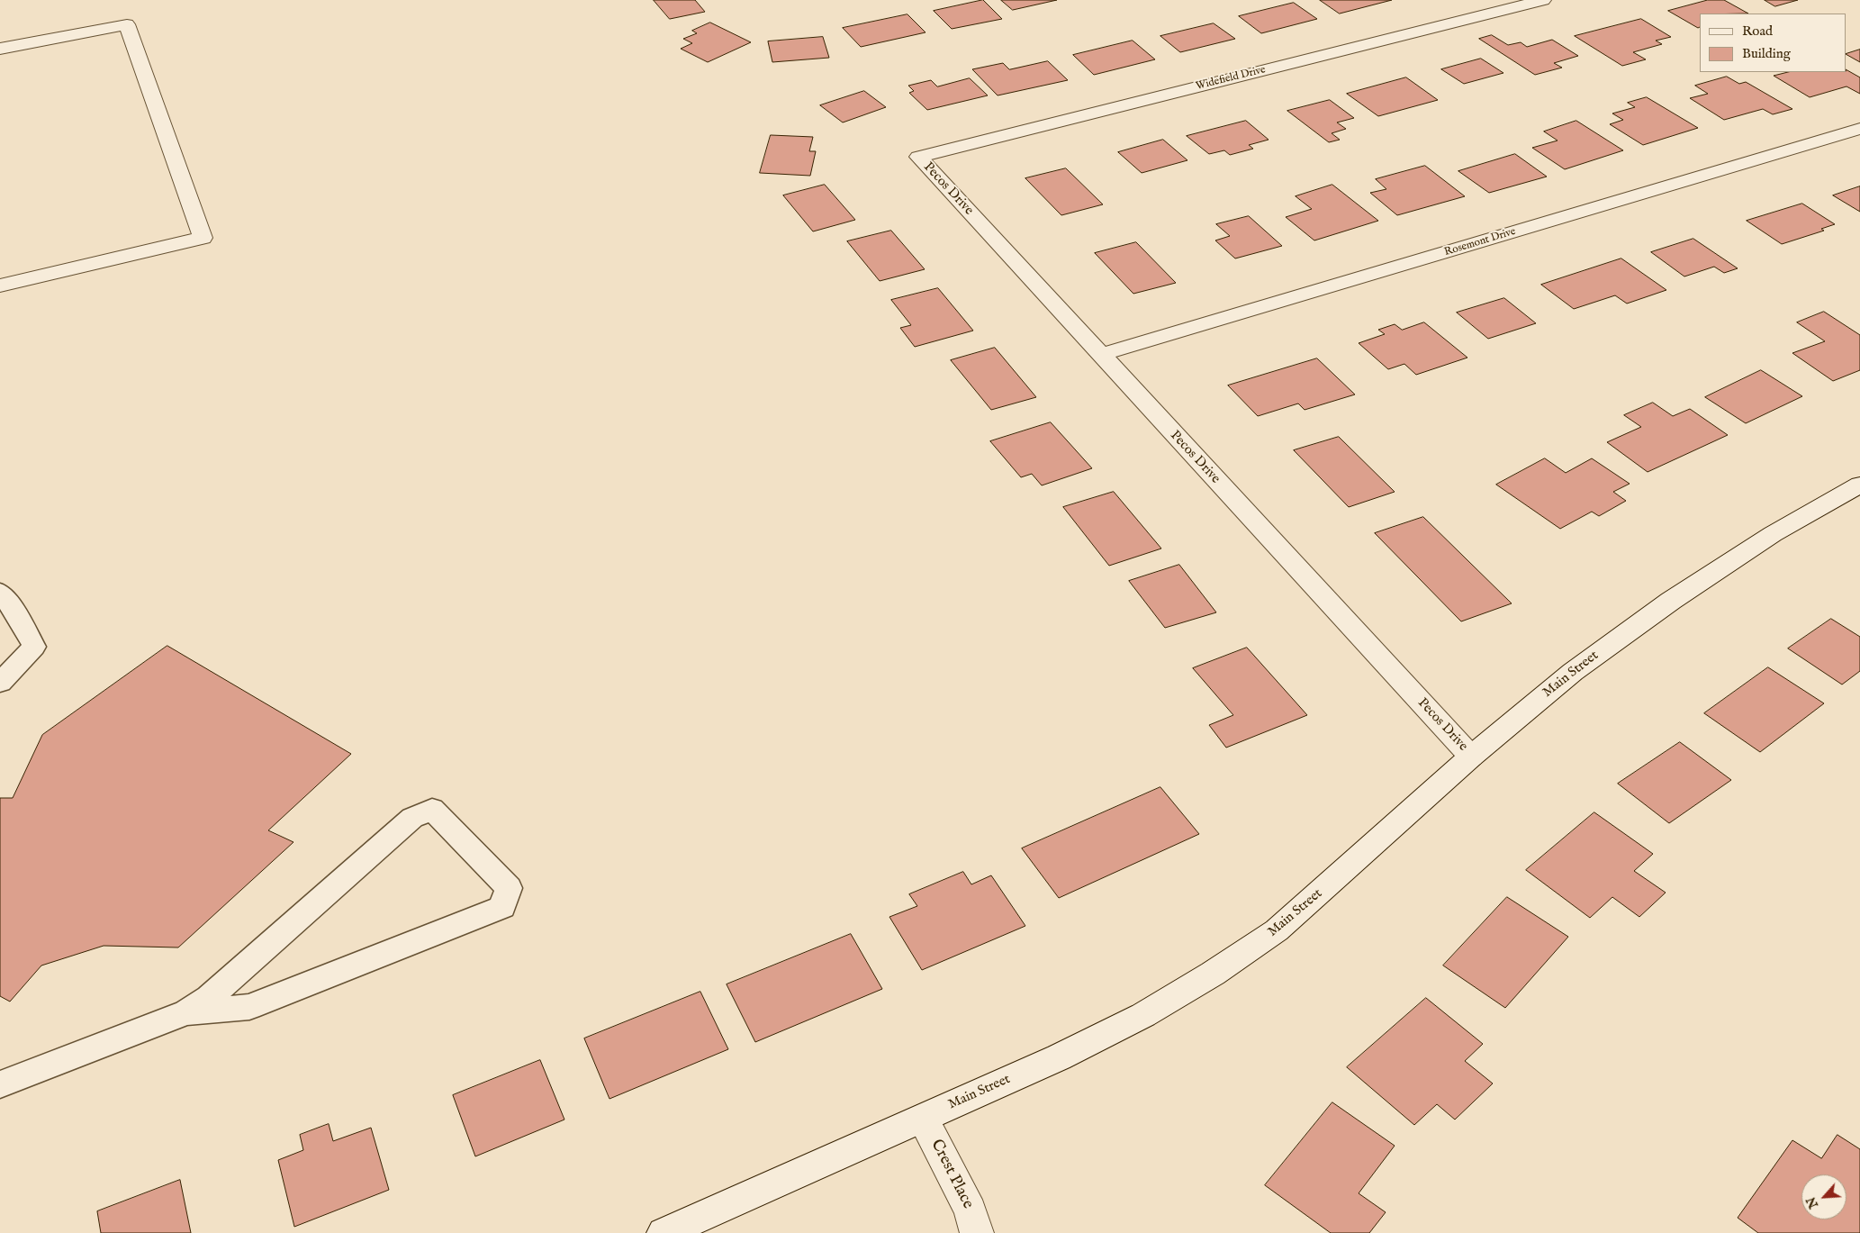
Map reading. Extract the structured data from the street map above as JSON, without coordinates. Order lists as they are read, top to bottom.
{
  "streets": {
    "street": [
      "Widefield Drive",
      "Pecos Drive",
      "Rosemont Drive",
      "Main Street",
      "Crest Place"
    ]
  },
  "crossings": [
    ["Widefield Drive", "Pecos Drive"],
    ["Pecos Drive", "Rosemont Drive"],
    ["Pecos Drive", "Main Street"],
    ["Main Street", "Crest Place"]
  ],
  "legend": ["Road", "Building"],
  "north": "bottom left"
}
